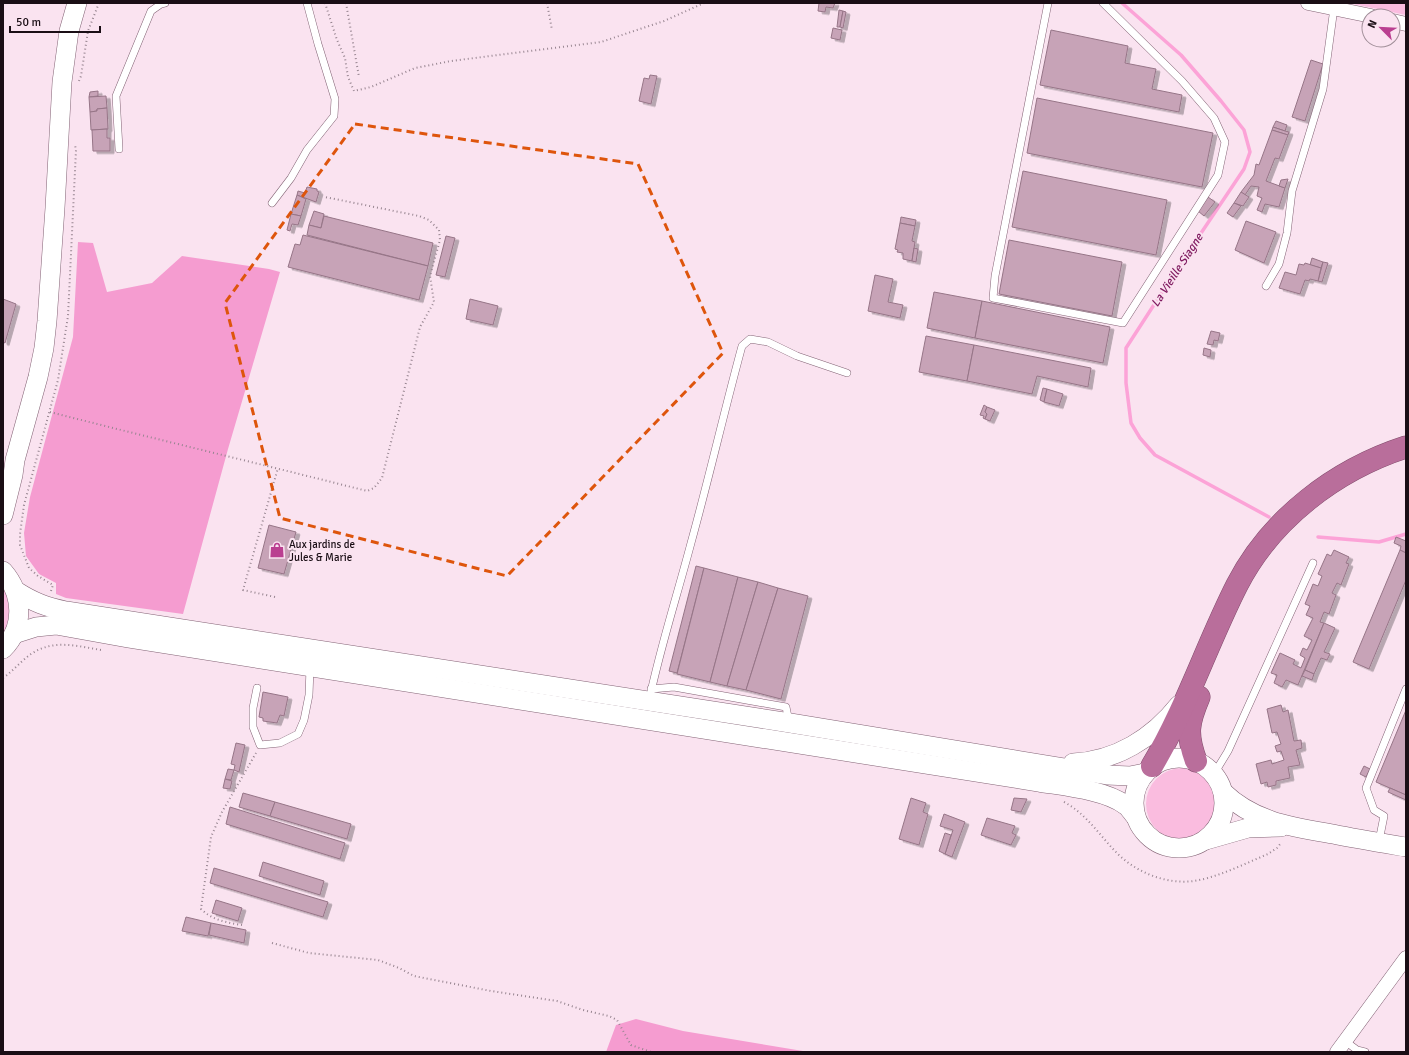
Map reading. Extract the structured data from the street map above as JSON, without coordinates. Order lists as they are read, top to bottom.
{
  "water": ["La Vieille Siagne"],
  "places": {
    "shop": ["Aux jardins de Jules & Marie"]
  },
  "scale_bar": "50 m",
  "north": "top left"
}
